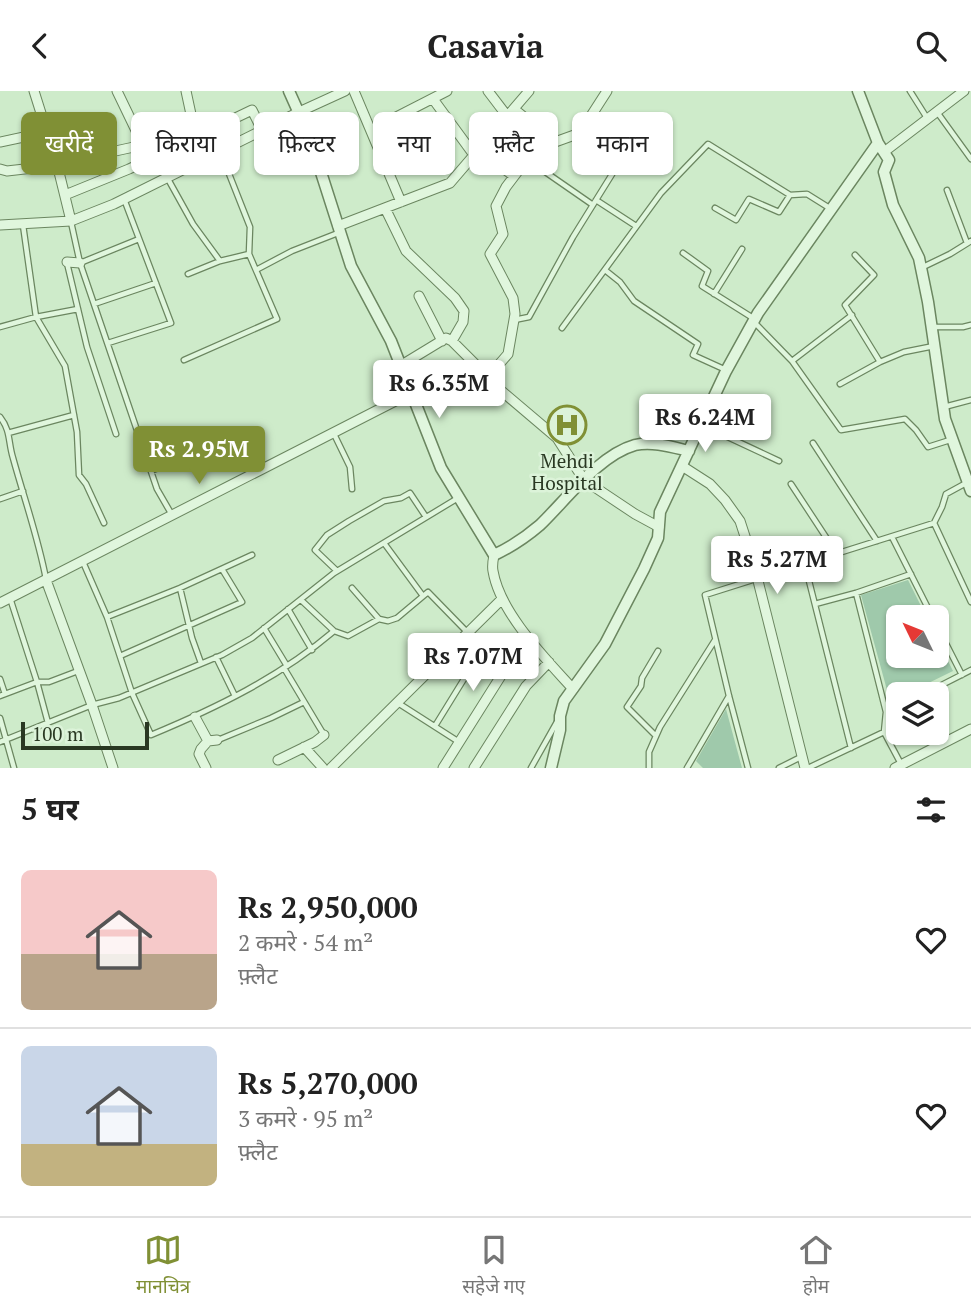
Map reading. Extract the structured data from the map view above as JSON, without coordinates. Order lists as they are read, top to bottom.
{
  "places": {
    "hospital": ["Mehdi Hospital"]
  },
  "scale_bar": "100 m",
  "north": "top left",
  "page": {
    "header": "Casavia",
    "chip": [
      "खरीदें",
      "किराया",
      "फ़िल्टर",
      "नया",
      "फ़्लैट",
      "मकान"
    ],
    "price": [
      "Rs 6.35M",
      "Rs 6.24M",
      "Rs 2.95M",
      "Rs 5.27M",
      "Rs 7.07M"
    ],
    "scale": "100 m",
    "heading": "5 घर",
    "list": [
      {
        "name": "Rs 2,950,000",
        "note": "2 कमरे · 54 m² · फ़्लैट"
      },
      {
        "name": "Rs 5,270,000",
        "note": "3 कमरे · 95 m² · फ़्लैट"
      }
    ],
    "tabs": ["मानचित्र", "सहेजे गए", "होम"]
  }
}
